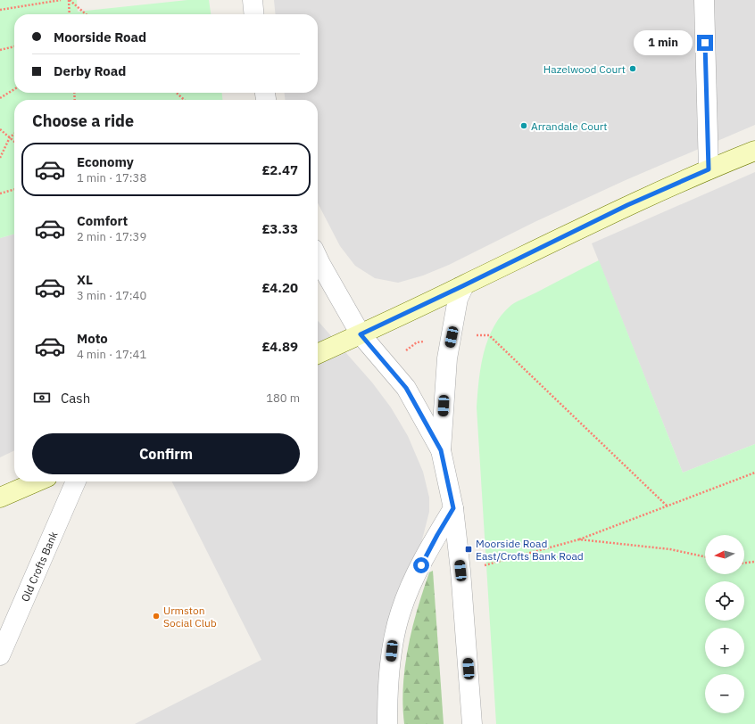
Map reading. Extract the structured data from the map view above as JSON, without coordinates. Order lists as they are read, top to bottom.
{
  "streets": {
    "street": ["Old Crofts Bank"]
  },
  "places": {
    "other": ["Hazelwood Court", "Arrandale Court", "Urmston Social Club"],
    "transit": ["Moorside Road East/Crofts Bank Road"]
  },
  "north": "left",
  "page": {
    "banner": ["Moorside Road", "Derby Road"],
    "bubble": "1 min",
    "heading": "Choose a ride",
    "list": [
      {
        "name": "Economy",
        "note": "1 min · 17:38",
        "value": "£2.47"
      },
      {
        "name": "Comfort",
        "note": "2 min · 17:39",
        "value": "£3.33"
      },
      {
        "name": "XL",
        "note": "3 min · 17:40",
        "value": "£4.20"
      },
      {
        "name": "Moto",
        "note": "4 min · 17:41",
        "value": "£4.89"
      }
    ],
    "pay": ["Cash", "180 m"],
    "buttons": "Confirm",
    "map_buttons": ["+", "−"]
  }
}
